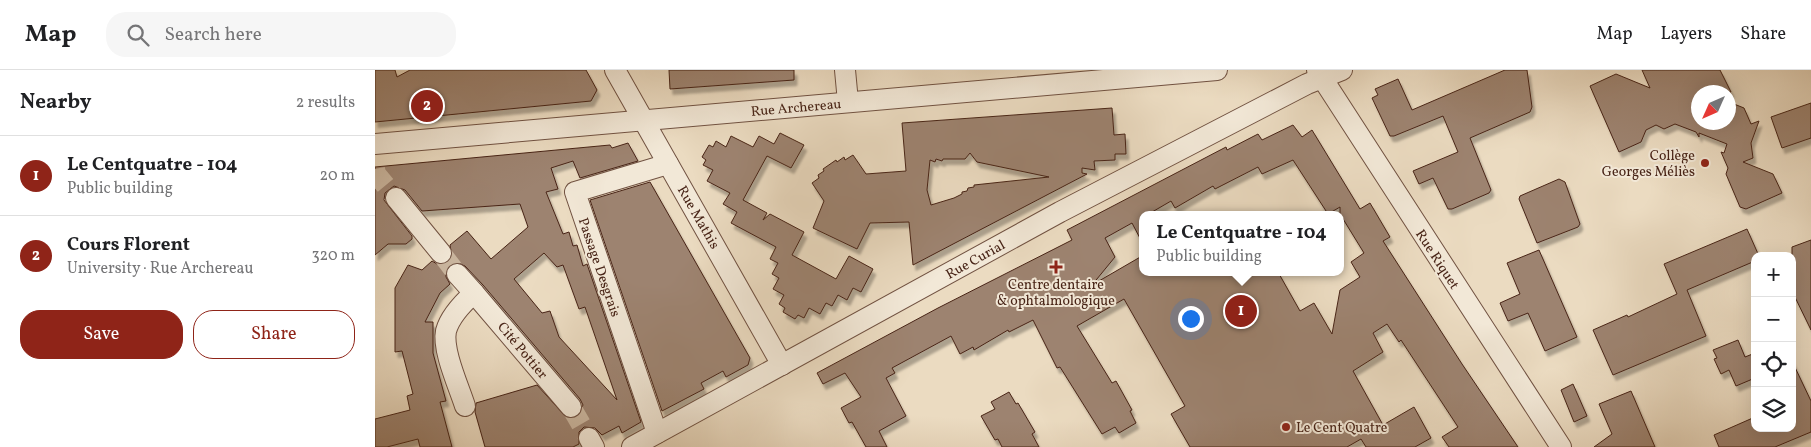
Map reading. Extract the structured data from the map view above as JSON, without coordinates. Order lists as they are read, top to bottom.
{
  "streets": {
    "street": [
      "Rue Archereau",
      "Rue Mathis",
      "Rue Curial",
      "Rue Riquet",
      "Passage Desgrais",
      "Cité Pottier"
    ]
  },
  "crossings": [
    ["Rue Archereau", "Rue Mathis"],
    ["Rue Mathis", "Rue Curial"],
    ["Rue Mathis", "Passage Desgrais"],
    ["Rue Curial", "Rue Riquet"],
    ["Rue Curial", "Passage Desgrais"]
  ],
  "places": {
    "other": ["Collège Georges Méliès", "Le Cent Quatre"],
    "health": ["Centre dentaire & ophtalmologique"]
  },
  "north": "bottom left",
  "page": {
    "header": "Map",
    "search": "Search here",
    "nav": ["Map", "Layers", "Share"],
    "heading": ["Nearby", "2 results"],
    "pins": ["2", "1"],
    "list": [
      {
        "mark": "1",
        "name": "Le Centquatre - 104",
        "note": "Public building",
        "value": "20 m"
      },
      {
        "mark": "2",
        "name": "Cours Florent",
        "note": "University · Rue Archereau",
        "value": "320 m"
      }
    ],
    "popup": ["Le Centquatre - 104", "Public building"],
    "map_buttons": ["+", "−"],
    "buttons": ["Save", "Share"]
  }
}
